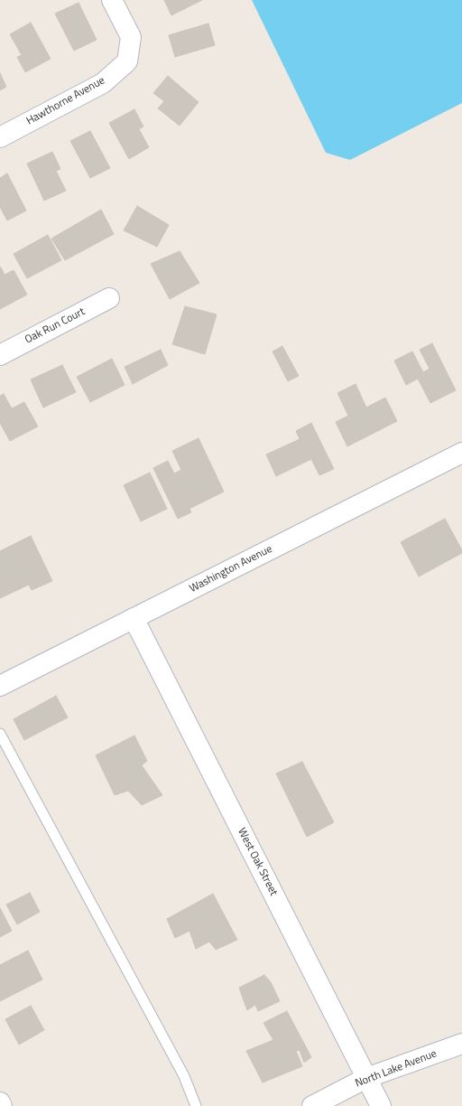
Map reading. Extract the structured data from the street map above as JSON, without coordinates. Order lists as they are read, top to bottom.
{
  "streets": {
    "street": [
      "Hawthorne Avenue",
      "Oak Run Court",
      "Washington Avenue",
      "West Oak Street",
      "North Lake Avenue"
    ]
  },
  "crossings": [
    ["Washington Avenue", "West Oak Street"],
    ["West Oak Street", "North Lake Avenue"]
  ]
}
